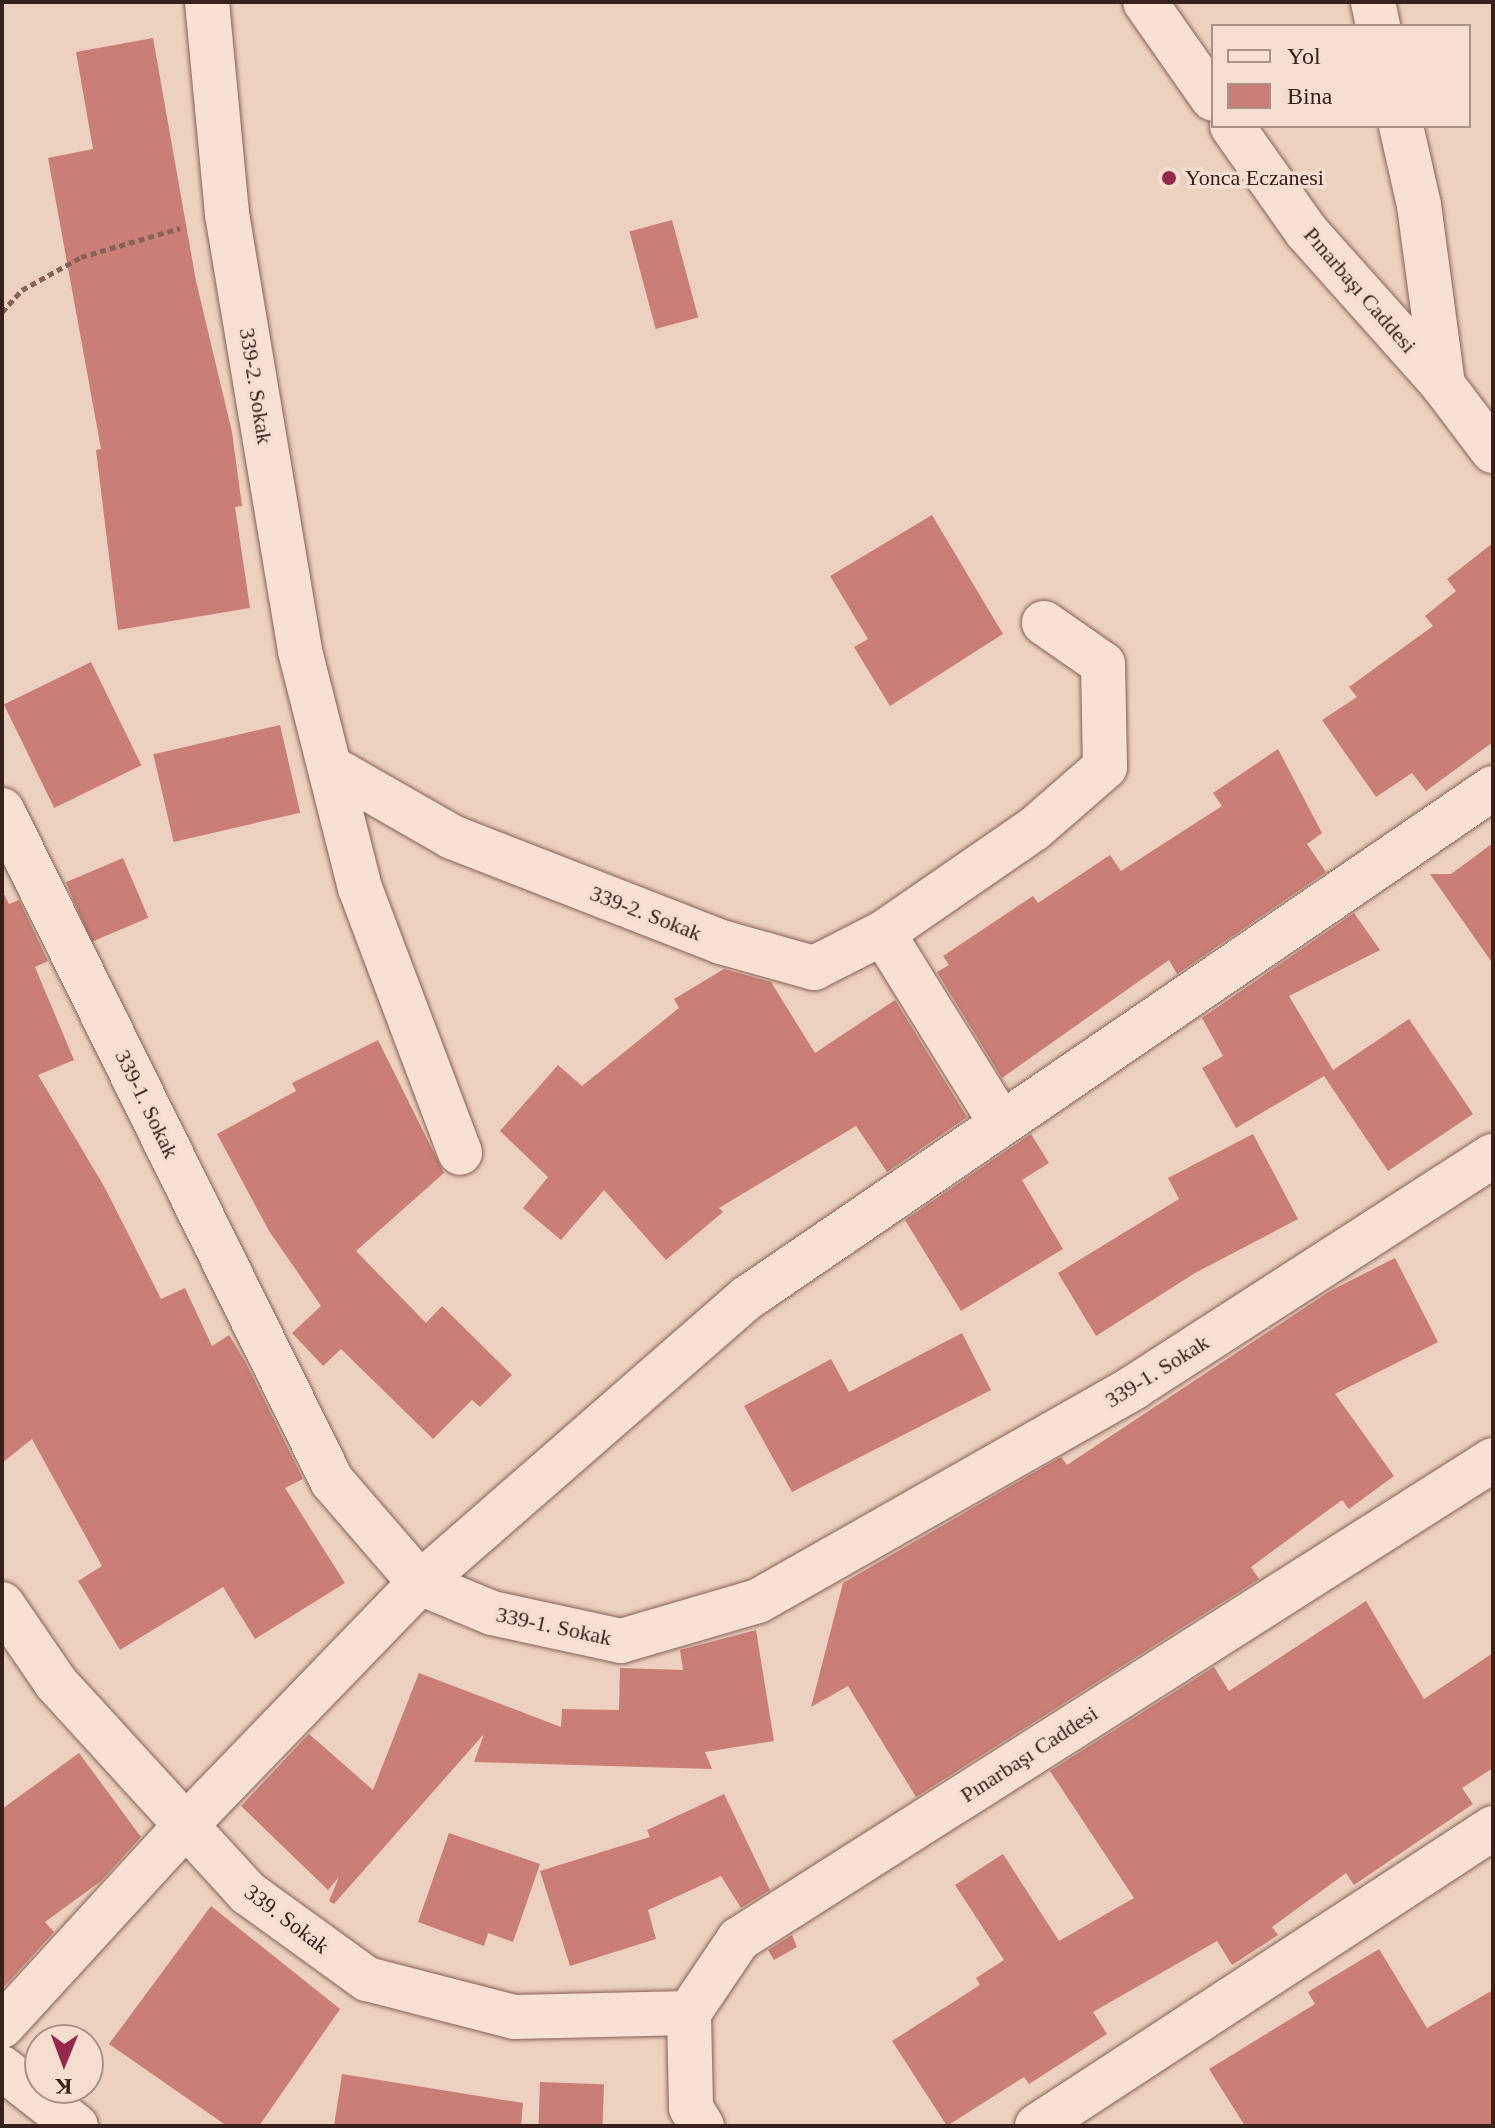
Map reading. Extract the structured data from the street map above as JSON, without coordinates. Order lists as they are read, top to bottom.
{
  "streets": {
    "street": [
      "Pınarbaşı Caddesi",
      "339-2. Sokak",
      "339-1. Sokak",
      "339. Sokak"
    ]
  },
  "crossings": [
    ["Pınarbaşı Caddesi", "339. Sokak"]
  ],
  "places": ["Yonca Eczanesi"],
  "legend": ["Yol", "Bina"],
  "north": "bottom"
}
